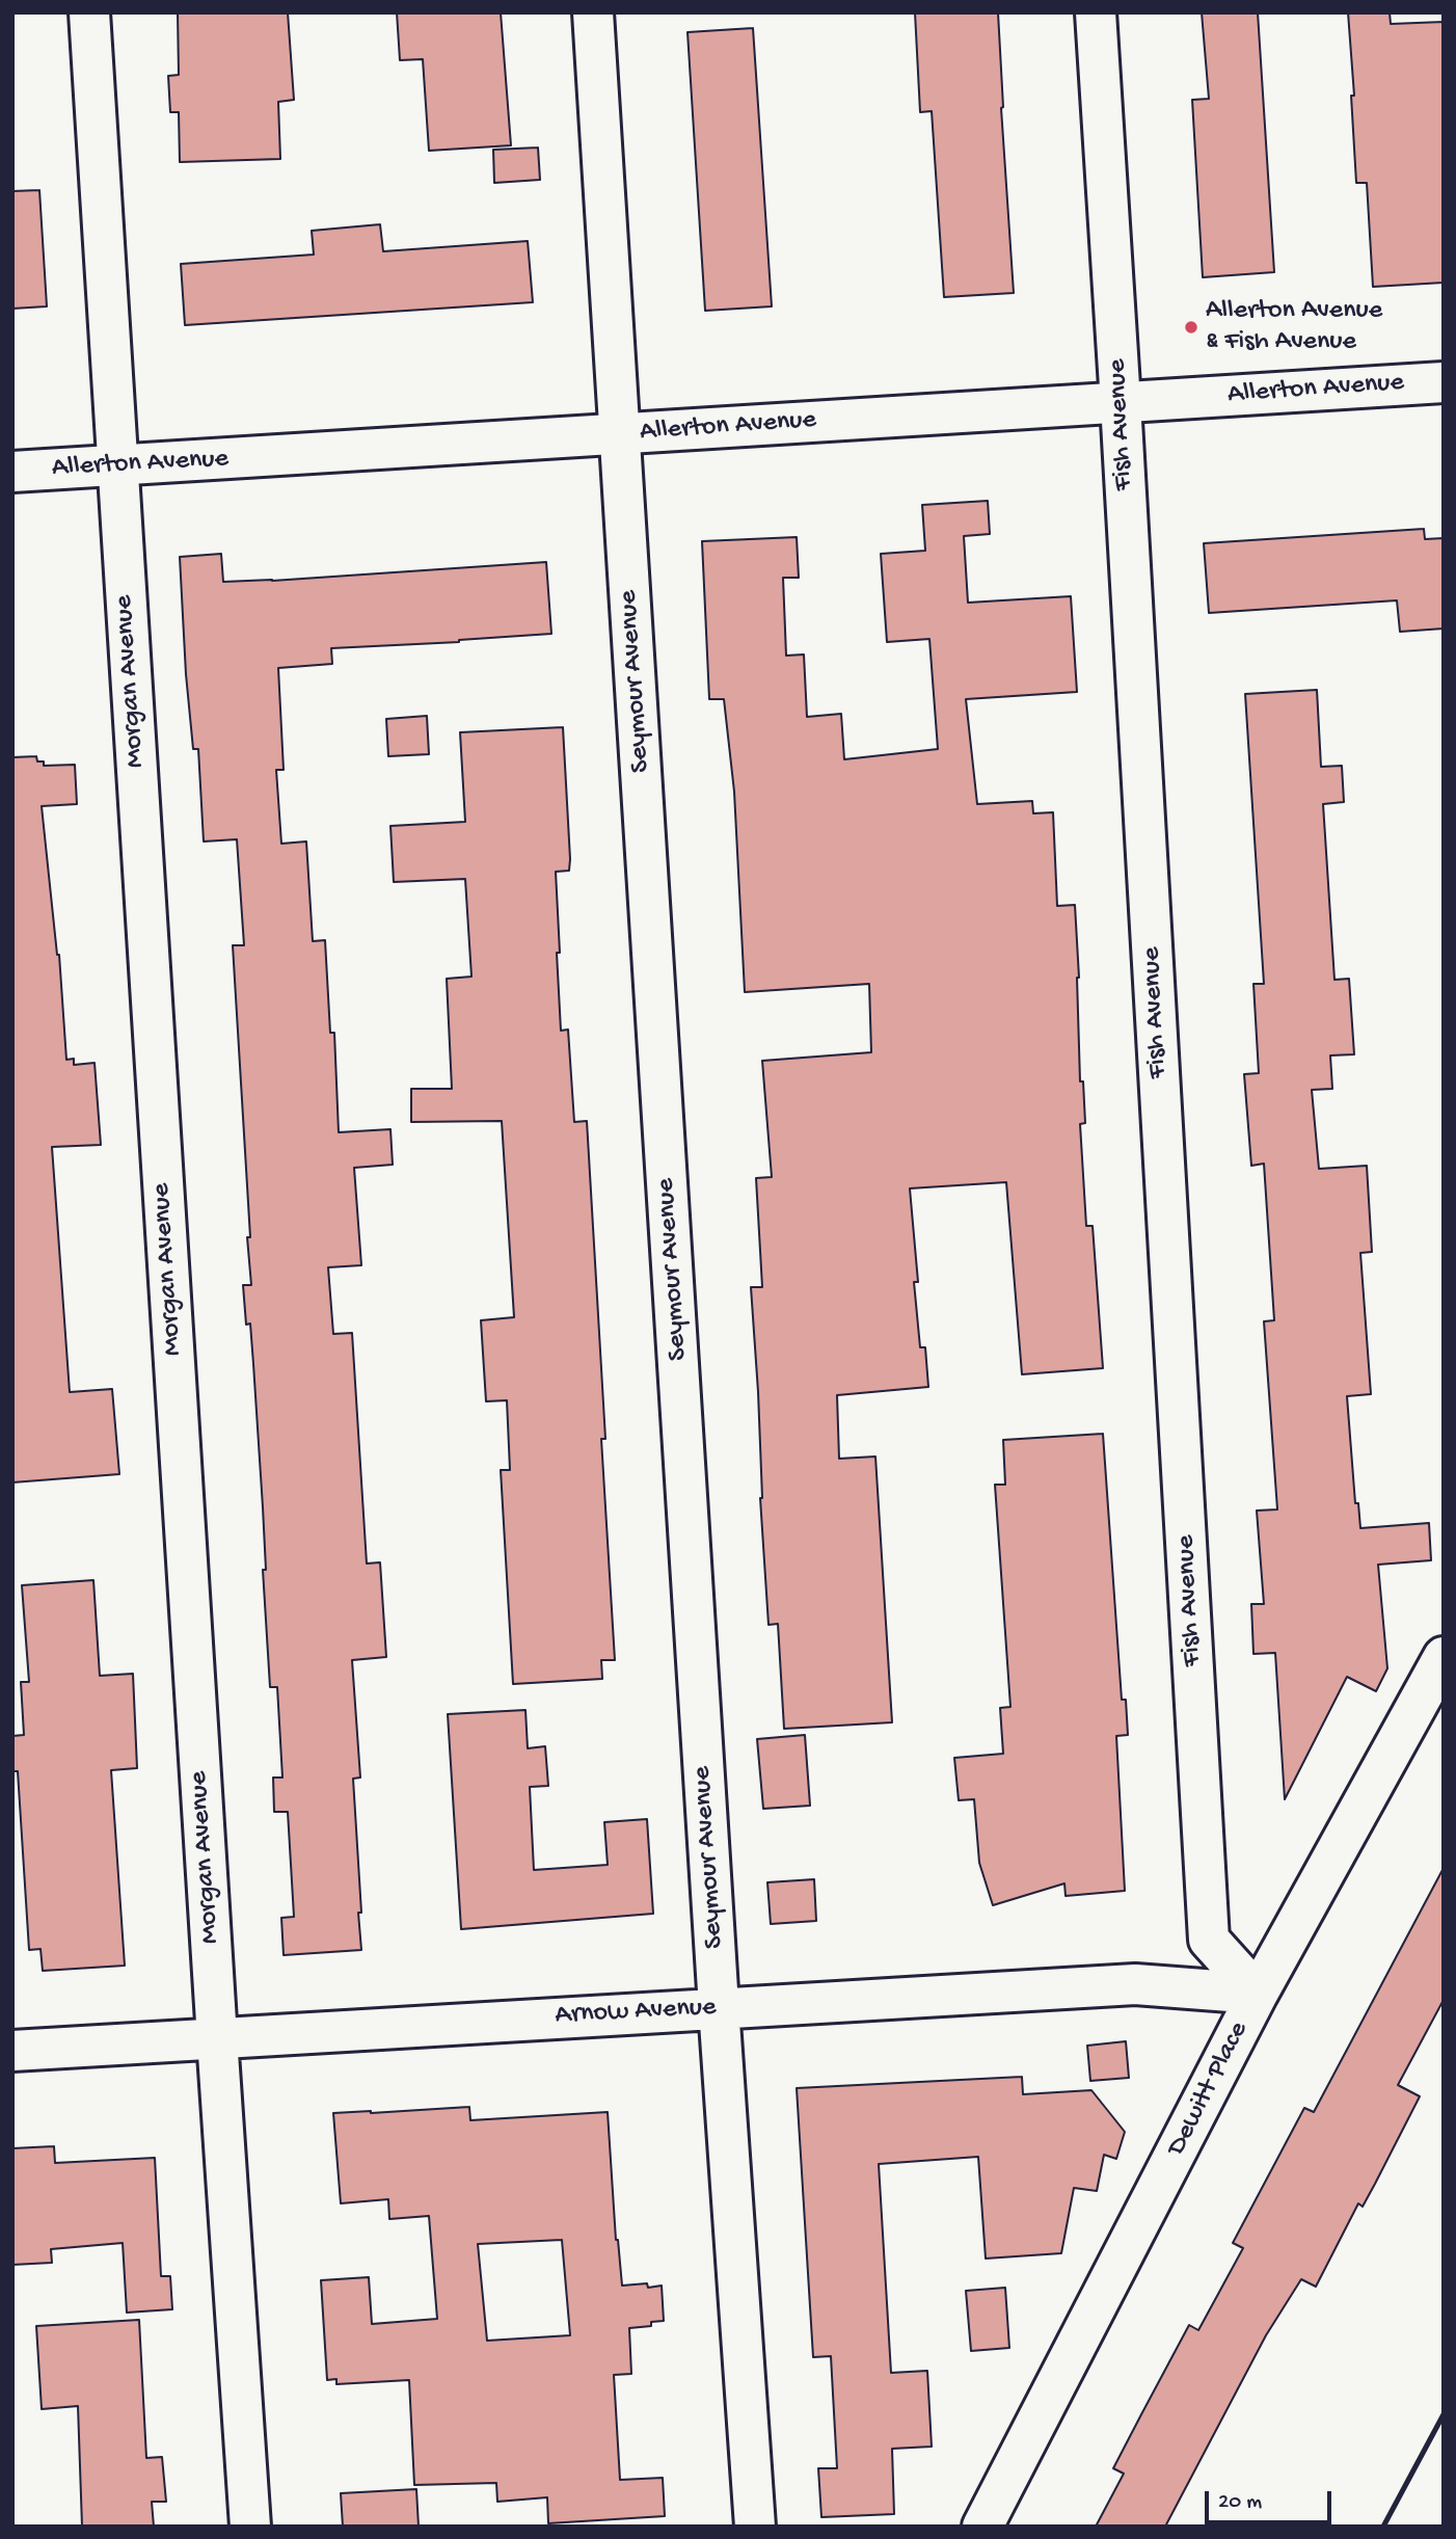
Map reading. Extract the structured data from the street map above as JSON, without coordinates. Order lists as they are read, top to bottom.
{
  "streets": {
    "street": [
      "Allerton Avenue",
      "Fish Avenue",
      "Morgan Avenue",
      "Seymour Avenue",
      "Arnow Avenue",
      "Dewitt Place"
    ]
  },
  "crossings": [
    ["Allerton Avenue", "Fish Avenue"],
    ["Allerton Avenue", "Morgan Avenue"],
    ["Allerton Avenue", "Seymour Avenue"],
    ["Fish Avenue", "Arnow Avenue"],
    ["Fish Avenue", "Dewitt Place"],
    ["Morgan Avenue", "Arnow Avenue"],
    ["Seymour Avenue", "Arnow Avenue"],
    ["Arnow Avenue", "Dewitt Place"]
  ],
  "places": ["Allerton Avenue & Fish Avenue"],
  "scale_bar": "20 m"
}
